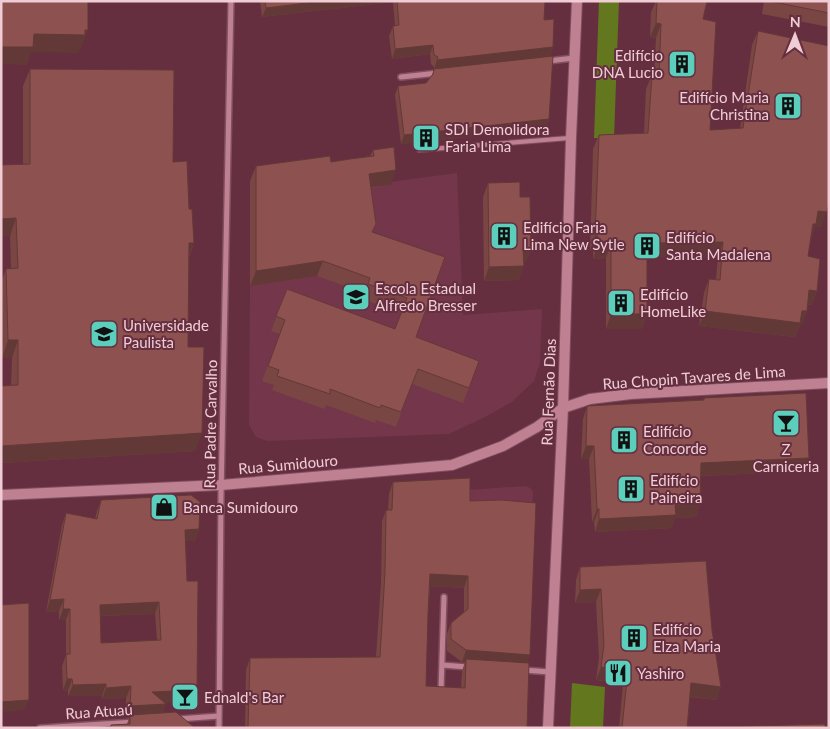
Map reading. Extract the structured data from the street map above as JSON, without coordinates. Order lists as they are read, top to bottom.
{
  "streets": {
    "main road": ["Rua Chopin Tavares de Lima", "Rua Fernão Dias", "Rua Sumidouro"],
    "street": ["Rua Padre Carvalho", "Rua Atuaú"]
  },
  "crossings": [
    ["Rua Chopin Tavares de Lima", "Rua Fernão Dias"],
    ["Rua Chopin Tavares de Lima", "Rua Sumidouro"],
    ["Rua Fernão Dias", "Rua Sumidouro"],
    ["Rua Padre Carvalho", "Rua Sumidouro"]
  ],
  "places": {
    "building": [
      "Edifício DNA Lucio",
      "Edifício Maria Christina",
      "SDI Demolidora Faria Lima",
      "Edifício Faria Lima New Sytle",
      "Edifício Santa Madalena",
      "Edifício HomeLike",
      "Edifício Concorde",
      "Edifício Paineira",
      "Edifício Elza Maria"
    ],
    "school or university": ["Escola Estadual Alfredo Bresser", "Universidade Paulista"],
    "bar": ["Z Carniceria", "Ednald's Bar"],
    "shop": ["Banca Sumidouro"],
    "restaurant": ["Yashiro"]
  },
  "north": "top"
}
